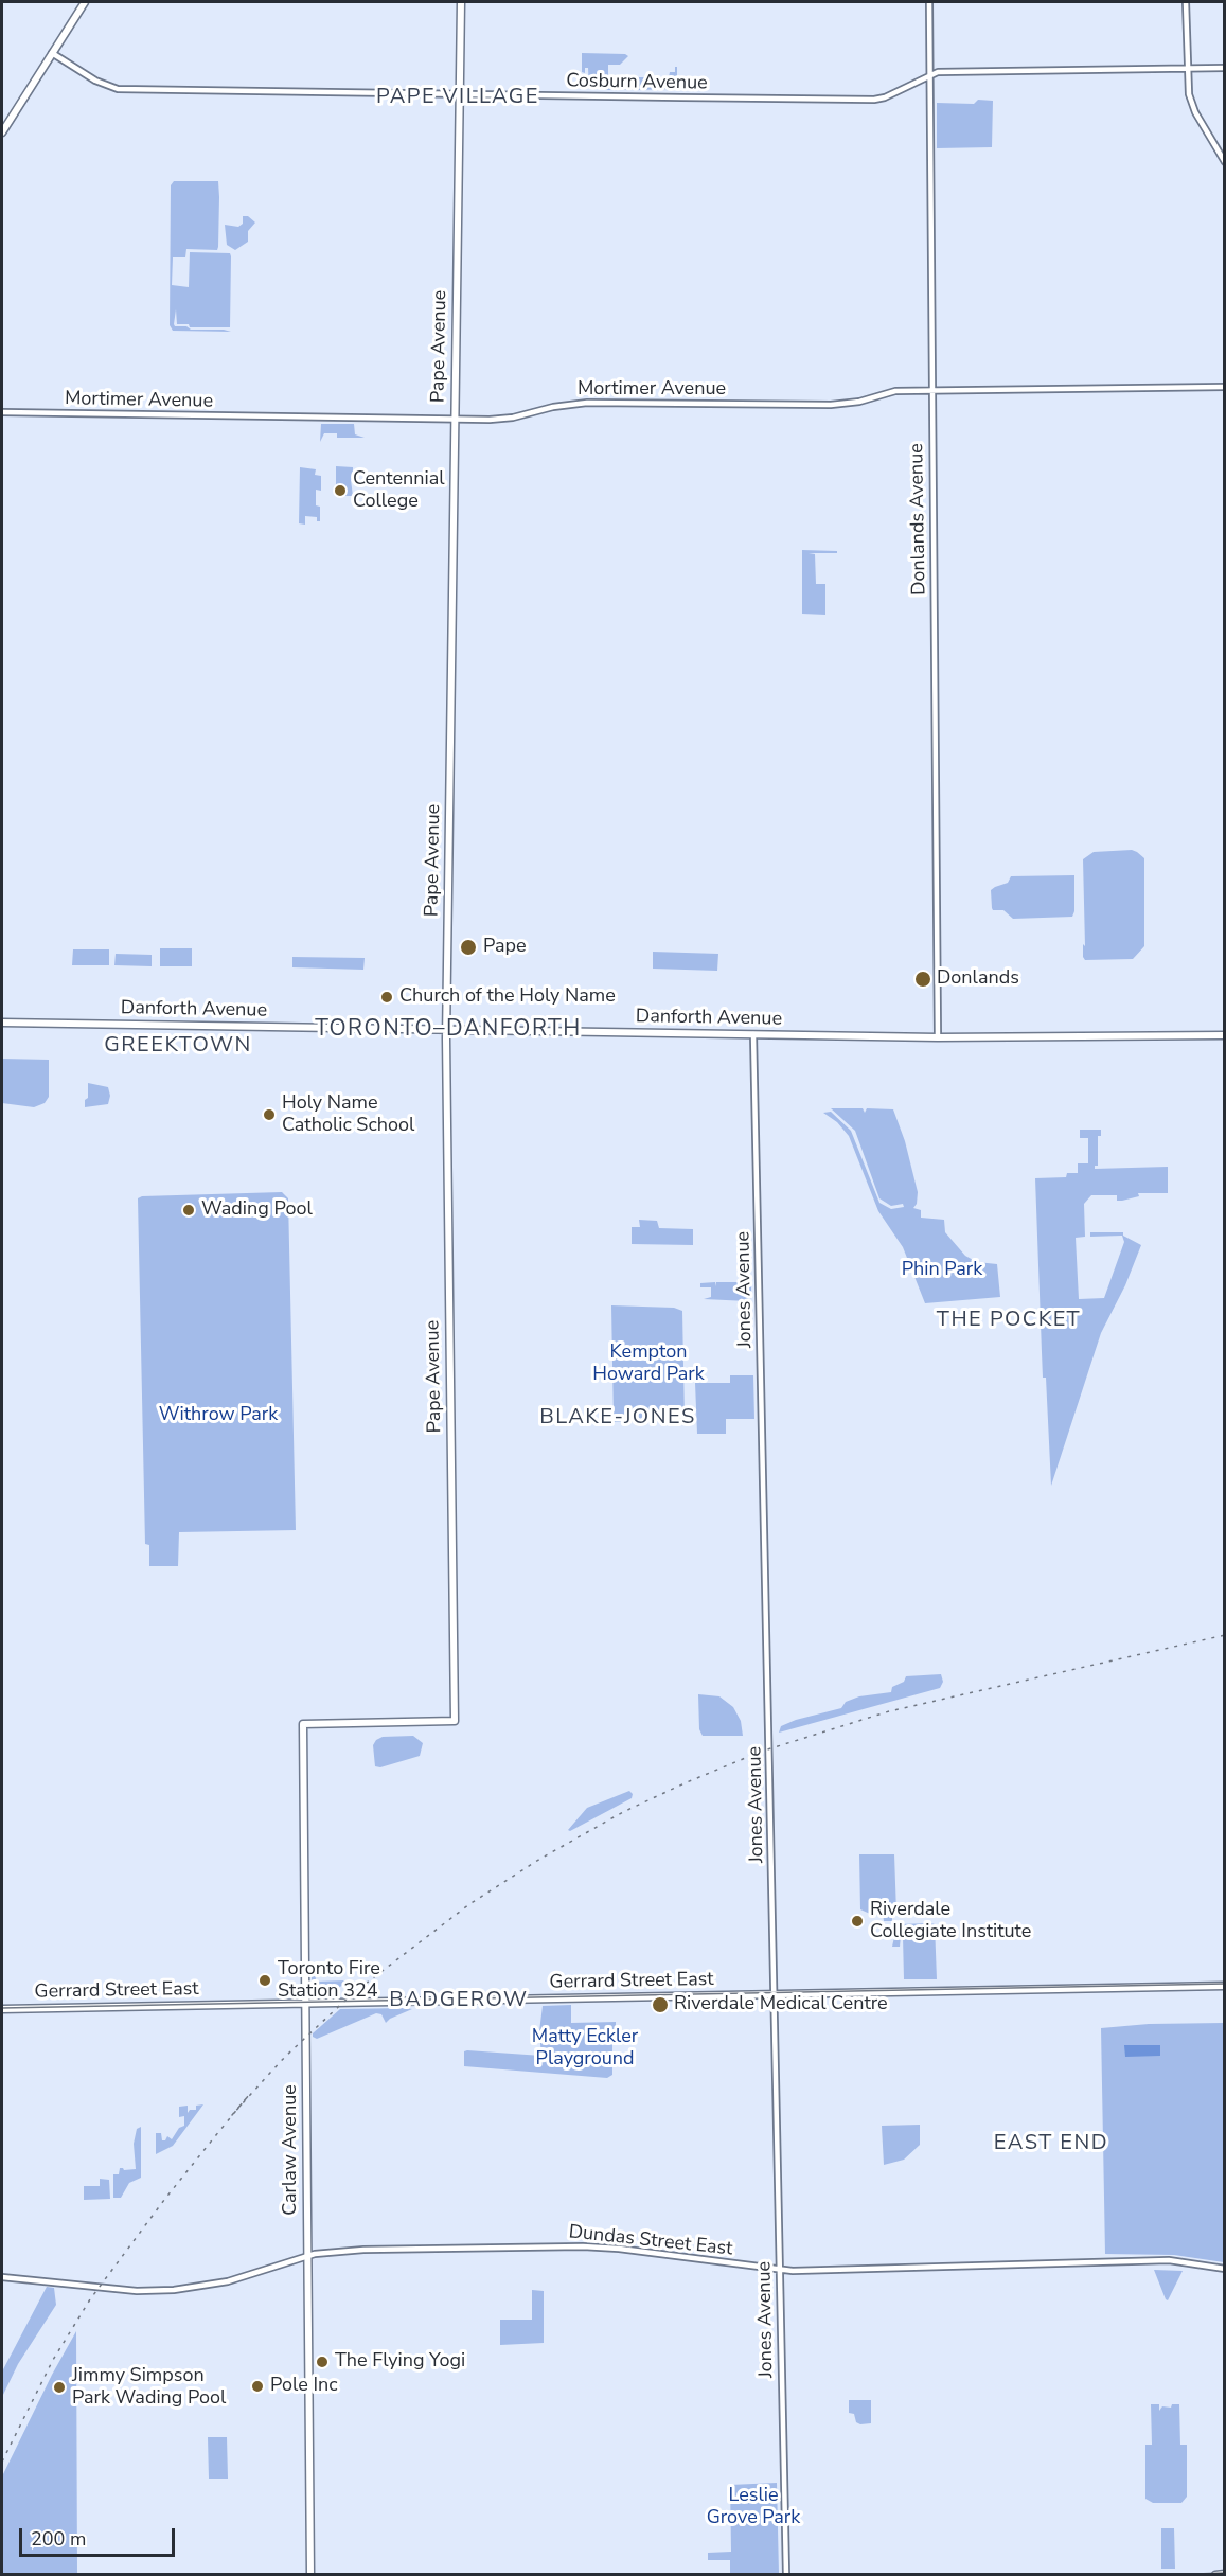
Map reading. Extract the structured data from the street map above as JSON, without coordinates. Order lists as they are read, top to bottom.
{
  "streets": {
    "main road": [
      "Pape Avenue",
      "Danforth Avenue",
      "Gerrard Street East",
      "Carlaw Avenue"
    ],
    "street": [
      "Cosburn Avenue",
      "Mortimer Avenue",
      "Donlands Avenue",
      "Jones Avenue",
      "Dundas Street East"
    ]
  },
  "crossings": [
    ["Cosburn Avenue", "Pape Avenue"],
    ["Cosburn Avenue", "Donlands Avenue"],
    ["Pape Avenue", "Mortimer Avenue"],
    ["Pape Avenue", "Danforth Avenue"],
    ["Pape Avenue", "Carlaw Avenue"],
    ["Mortimer Avenue", "Donlands Avenue"],
    ["Donlands Avenue", "Danforth Avenue"],
    ["Danforth Avenue", "Jones Avenue"],
    ["Jones Avenue", "Gerrard Street East"],
    ["Jones Avenue", "Dundas Street East"],
    ["Gerrard Street East", "Carlaw Avenue"],
    ["Carlaw Avenue", "Dundas Street East"]
  ],
  "districts": [
    "PAPE VILLAGE",
    "TORONTO–DANFORTH",
    "GREEKTOWN",
    "THE POCKET",
    "BLAKE-JONES",
    "BADGEROW",
    "EAST END"
  ],
  "parks": [
    "Phin Park",
    "Kempton Howard Park",
    "Withrow Park",
    "Matty Eckler Playground",
    "Leslie Grove Park"
  ],
  "places": [
    "Centennial College",
    "Pape",
    "Donlands",
    "Church of the Holy Name",
    "Holy Name Catholic School",
    "Wading Pool",
    "Riverdale Collegiate Institute",
    "Toronto Fire Station 324",
    "Riverdale Medical Centre",
    "The Flying Yogi",
    "Pole Inc",
    "Jimmy Simpson Park Wading Pool"
  ],
  "scale_bar": "200 m"
}
